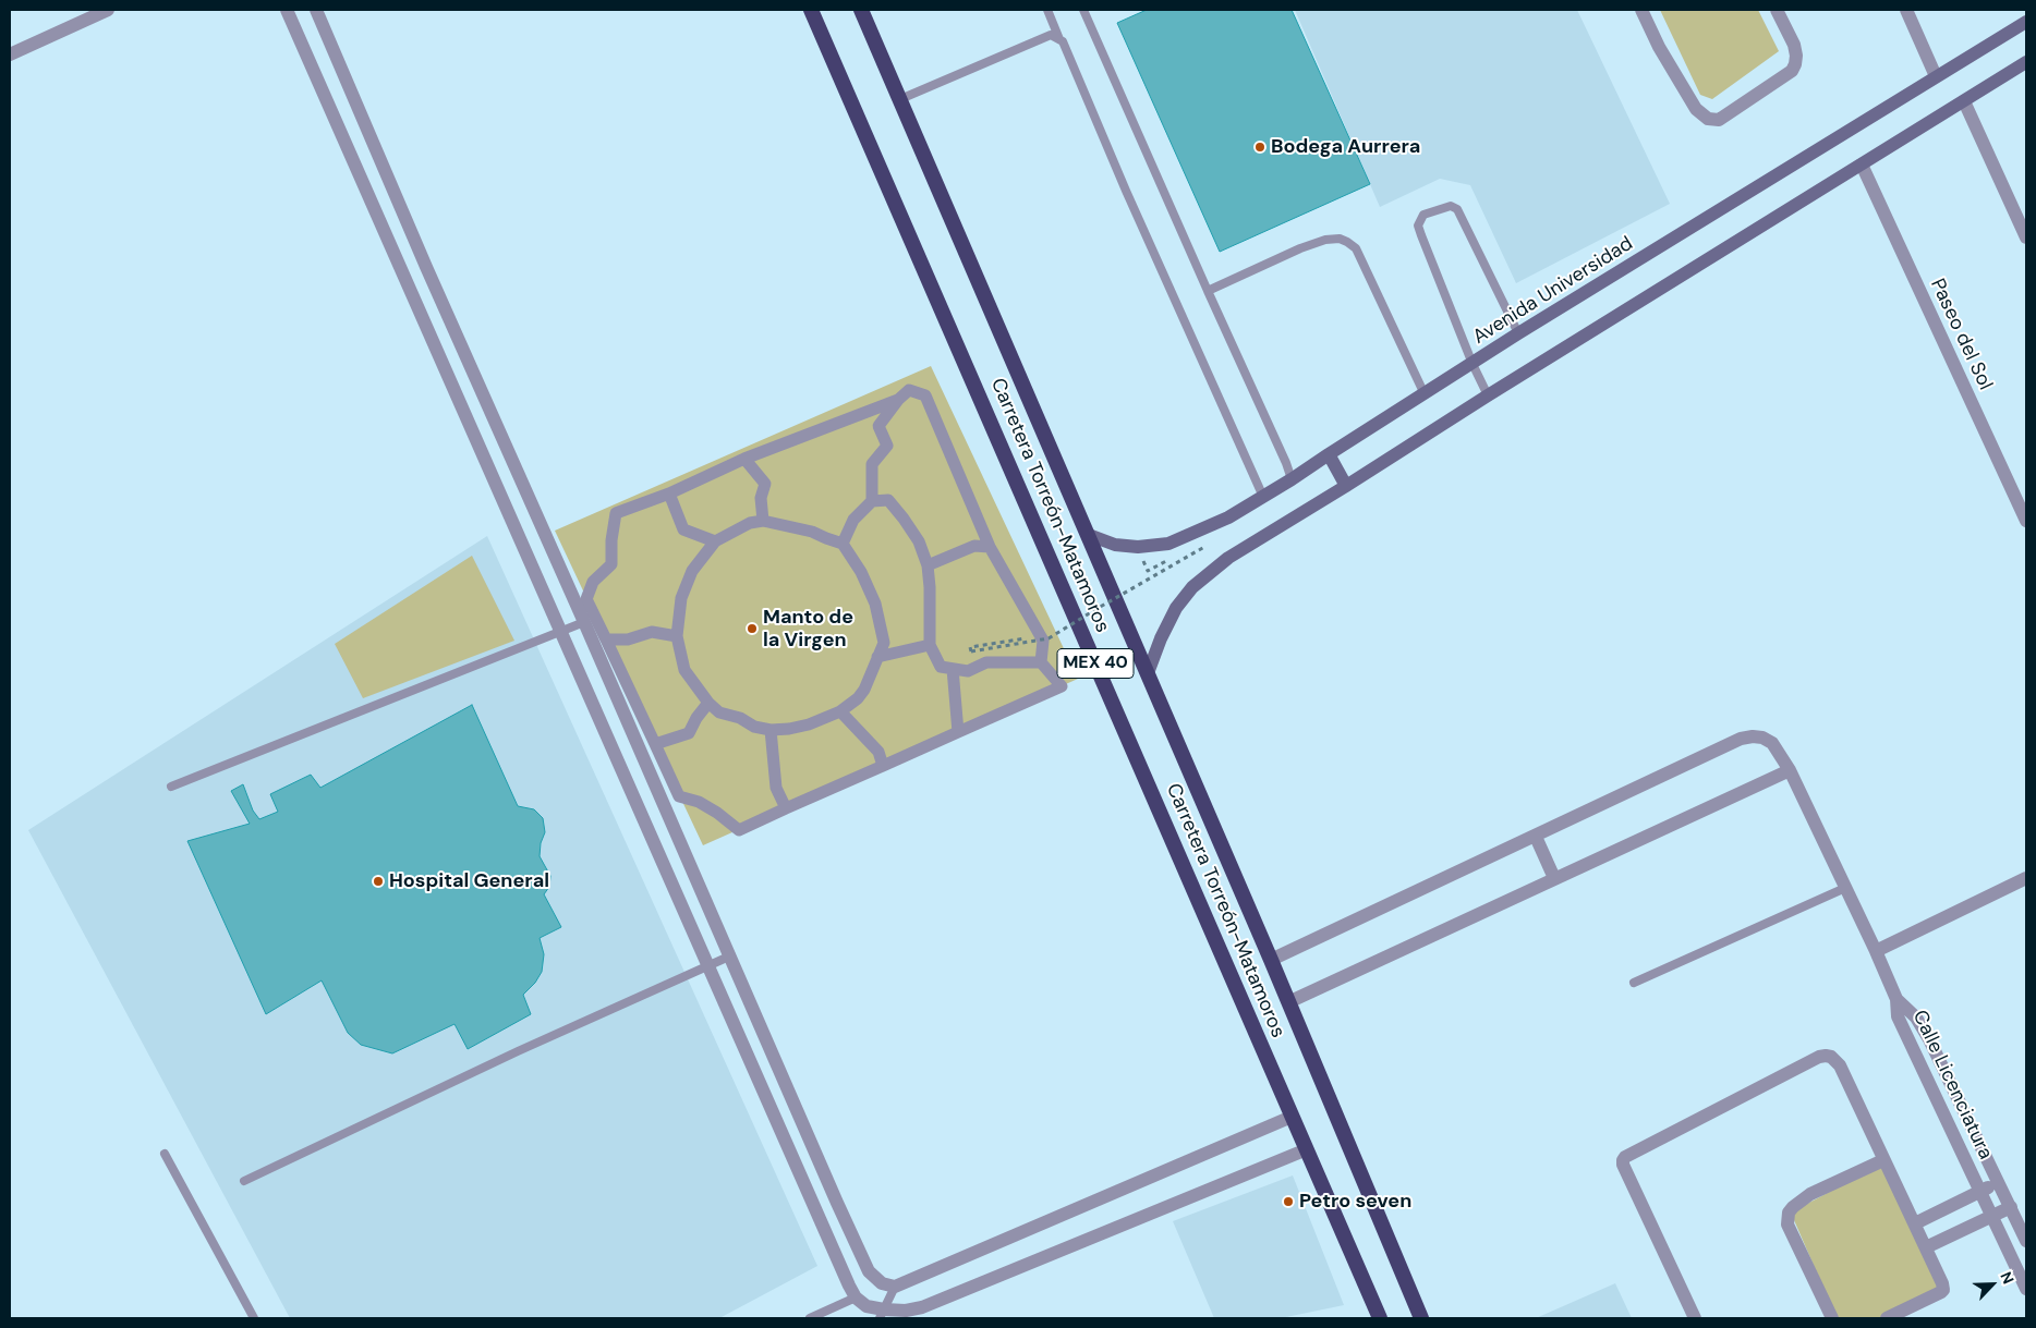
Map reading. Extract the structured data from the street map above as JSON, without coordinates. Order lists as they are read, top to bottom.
{
  "streets": {
    "highway": ["Carretera Torreón-Matamoros", "MEX 40"],
    "main road": ["Avenida Universidad"],
    "street": ["Paseo del Sol", "Calle Licenciatura"]
  },
  "crossings": [
    ["Avenida Universidad", "MEX 40"]
  ],
  "places": [
    "Bodega Aurrera",
    "Manto de la Virgen",
    "Hospital General",
    "Petro seven"
  ],
  "north": "top right"
}
